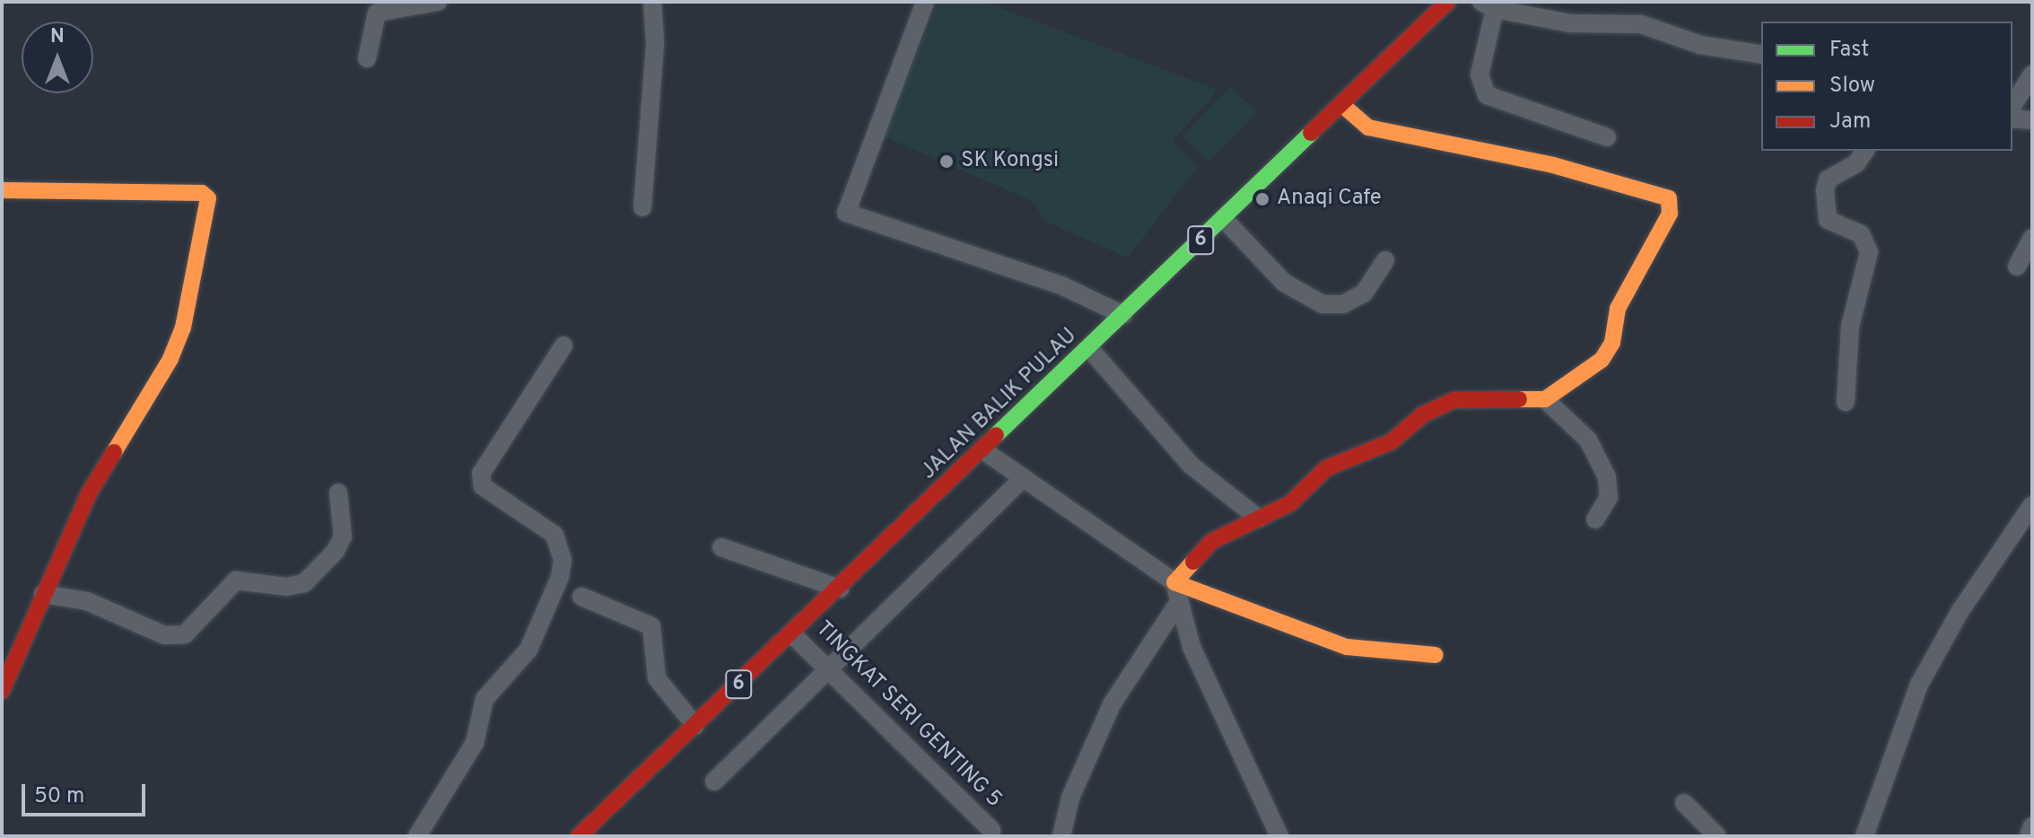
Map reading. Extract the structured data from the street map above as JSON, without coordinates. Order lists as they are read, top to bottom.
{
  "streets": {
    "street": ["6", "JALAN BALIK PULAU", "TINGKAT SERI GENTING 5"]
  },
  "crossings": [
    ["JALAN BALIK PULAU", "TINGKAT SERI GENTING 5"]
  ],
  "places": ["SK Kongsi", "Anaqi Cafe"],
  "legend": ["Fast", "Slow", "Jam"],
  "scale_bar": "50 m",
  "north": "top"
}
